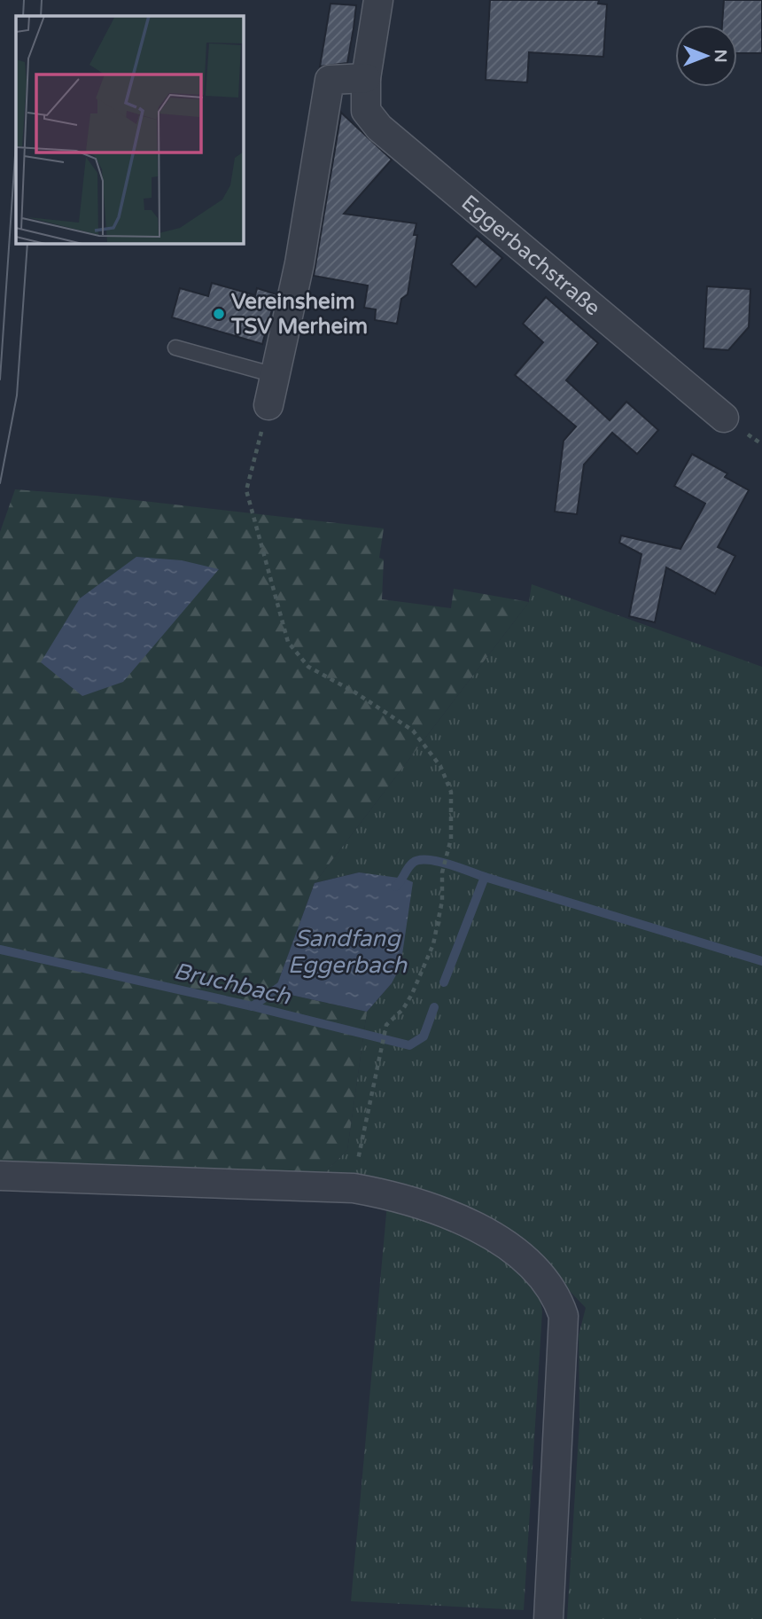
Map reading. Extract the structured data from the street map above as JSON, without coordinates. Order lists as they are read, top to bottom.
{
  "streets": {
    "street": ["Eggerbachstraße"]
  },
  "water": ["Sandfang Eggerbach", "Bruchbach"],
  "places": ["Vereinsheim TSV Merheim"],
  "north": "right"
}
